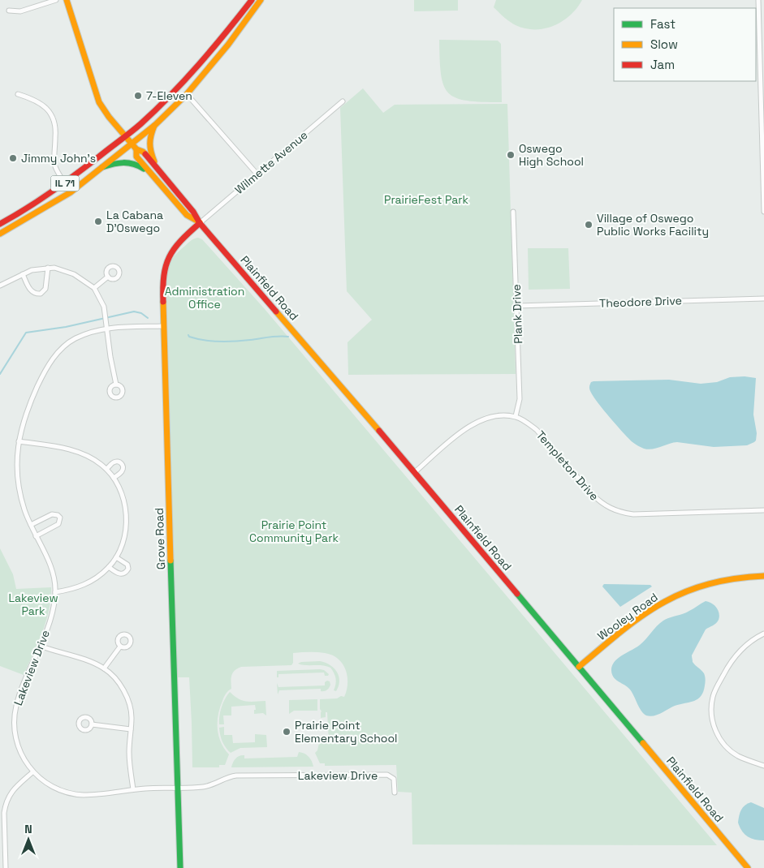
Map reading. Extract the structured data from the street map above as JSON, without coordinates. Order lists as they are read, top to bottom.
{
  "streets": {
    "main road": [
      "IL 71",
      "Plainfield Road",
      "Grove Road",
      "Wooley Road"
    ],
    "street": [
      "Wilmette Avenue",
      "Theodore Drive",
      "Plank Drive",
      "Templeton Drive",
      "Lakeview Drive"
    ]
  },
  "crossings": [
    ["Wilmette Avenue", "Plainfield Road"],
    ["Wilmette Avenue", "Grove Road"],
    ["IL 71", "Plainfield Road"],
    ["Plainfield Road", "Templeton Drive"],
    ["Plainfield Road", "Grove Road"],
    ["Plainfield Road", "Wooley Road"],
    ["Theodore Drive", "Plank Drive"],
    ["Plank Drive", "Templeton Drive"],
    ["Grove Road", "Lakeview Drive"]
  ],
  "parks": [
    "PrairieFest Park",
    "Administration Office",
    "Prairie Point Community Park",
    "Lakeview Park"
  ],
  "places": [
    "7-Eleven",
    "Oswego High School",
    "Jimmy John's",
    "La Cabana D'Oswego",
    "Village of Oswego Public Works Facility",
    "Prairie Point Elementary School"
  ],
  "legend": ["Fast", "Slow", "Jam"],
  "north": "top"
}
